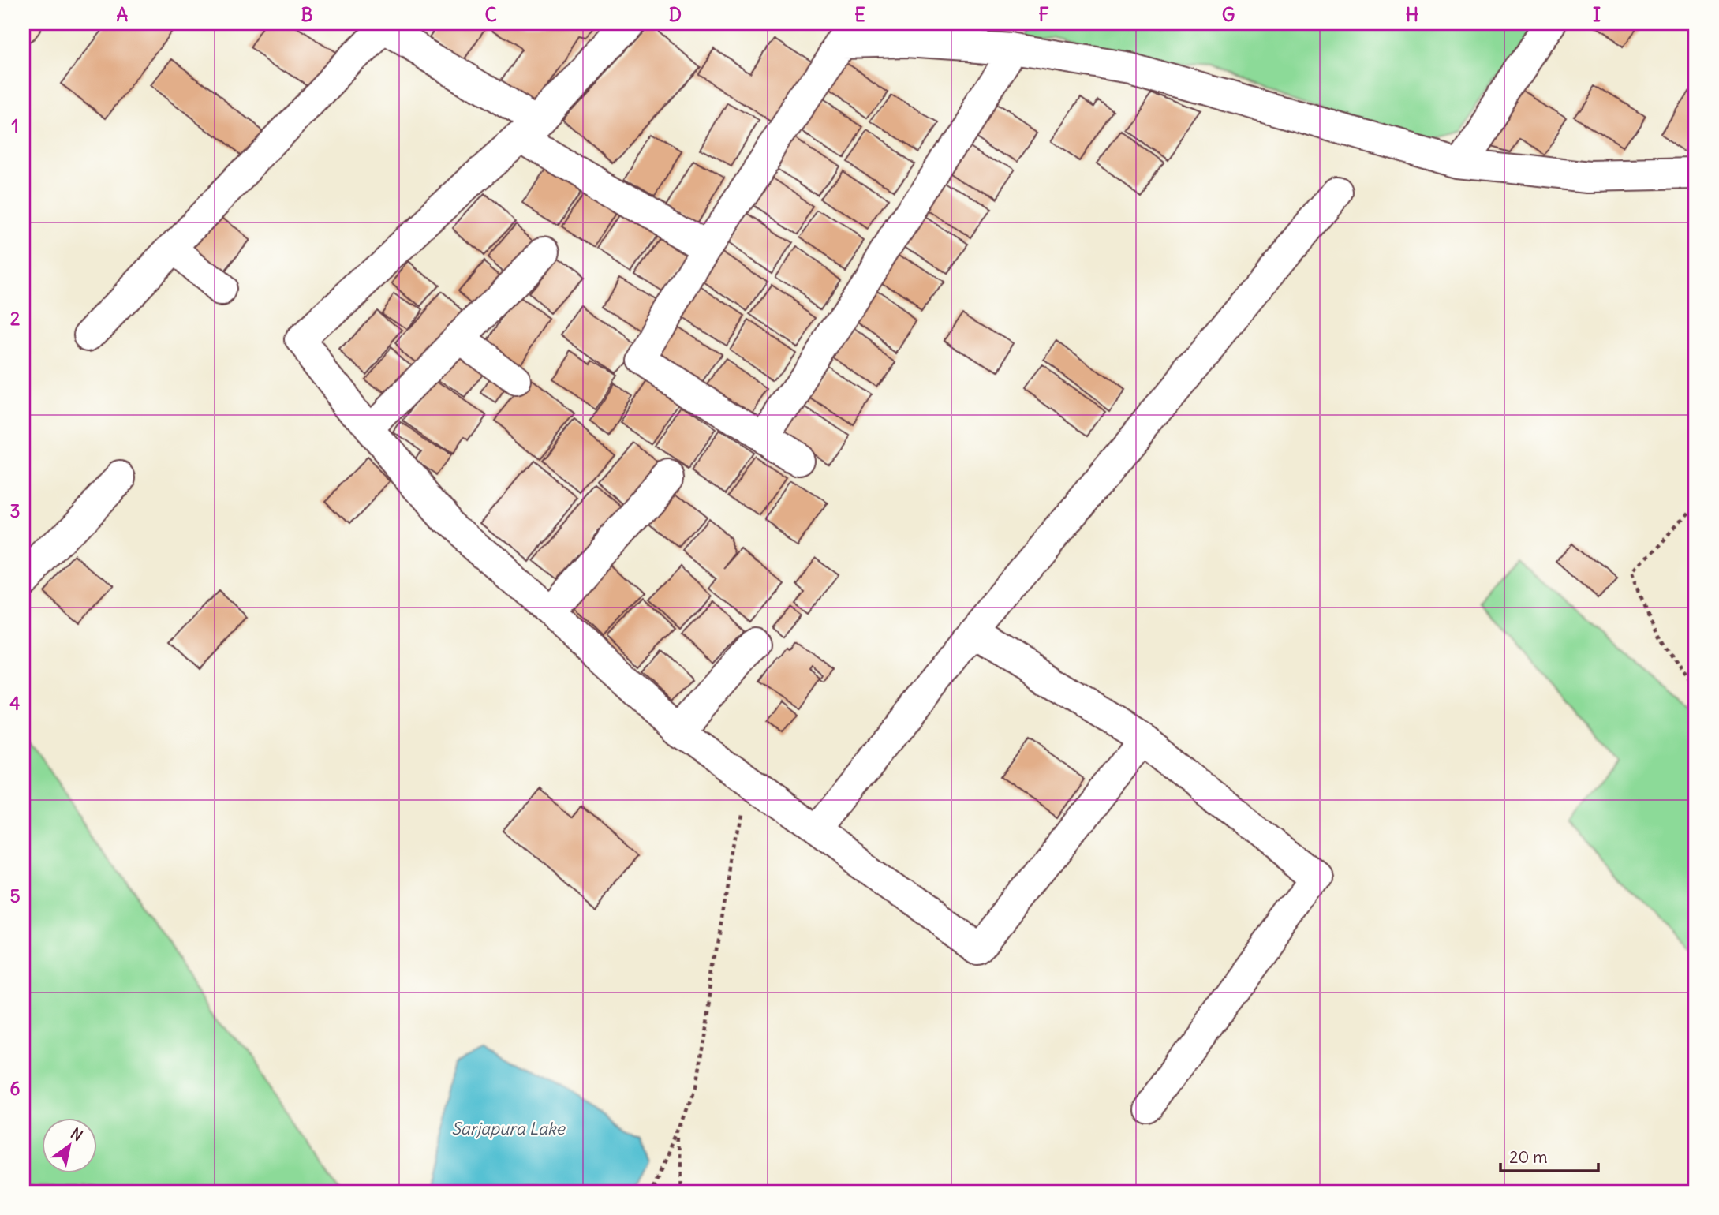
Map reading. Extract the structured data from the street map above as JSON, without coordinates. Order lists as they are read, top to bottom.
{
  "water": ["Sarjapura Lake"],
  "scale_bar": "20 m",
  "north": "top right",
  "grid": {
    "columns": [
      "A",
      "B",
      "C",
      "D",
      "E",
      "F",
      "G",
      "H",
      "I"
    ],
    "rows": [
      "1",
      "2",
      "3",
      "4",
      "5",
      "6"
    ]
  }
}
